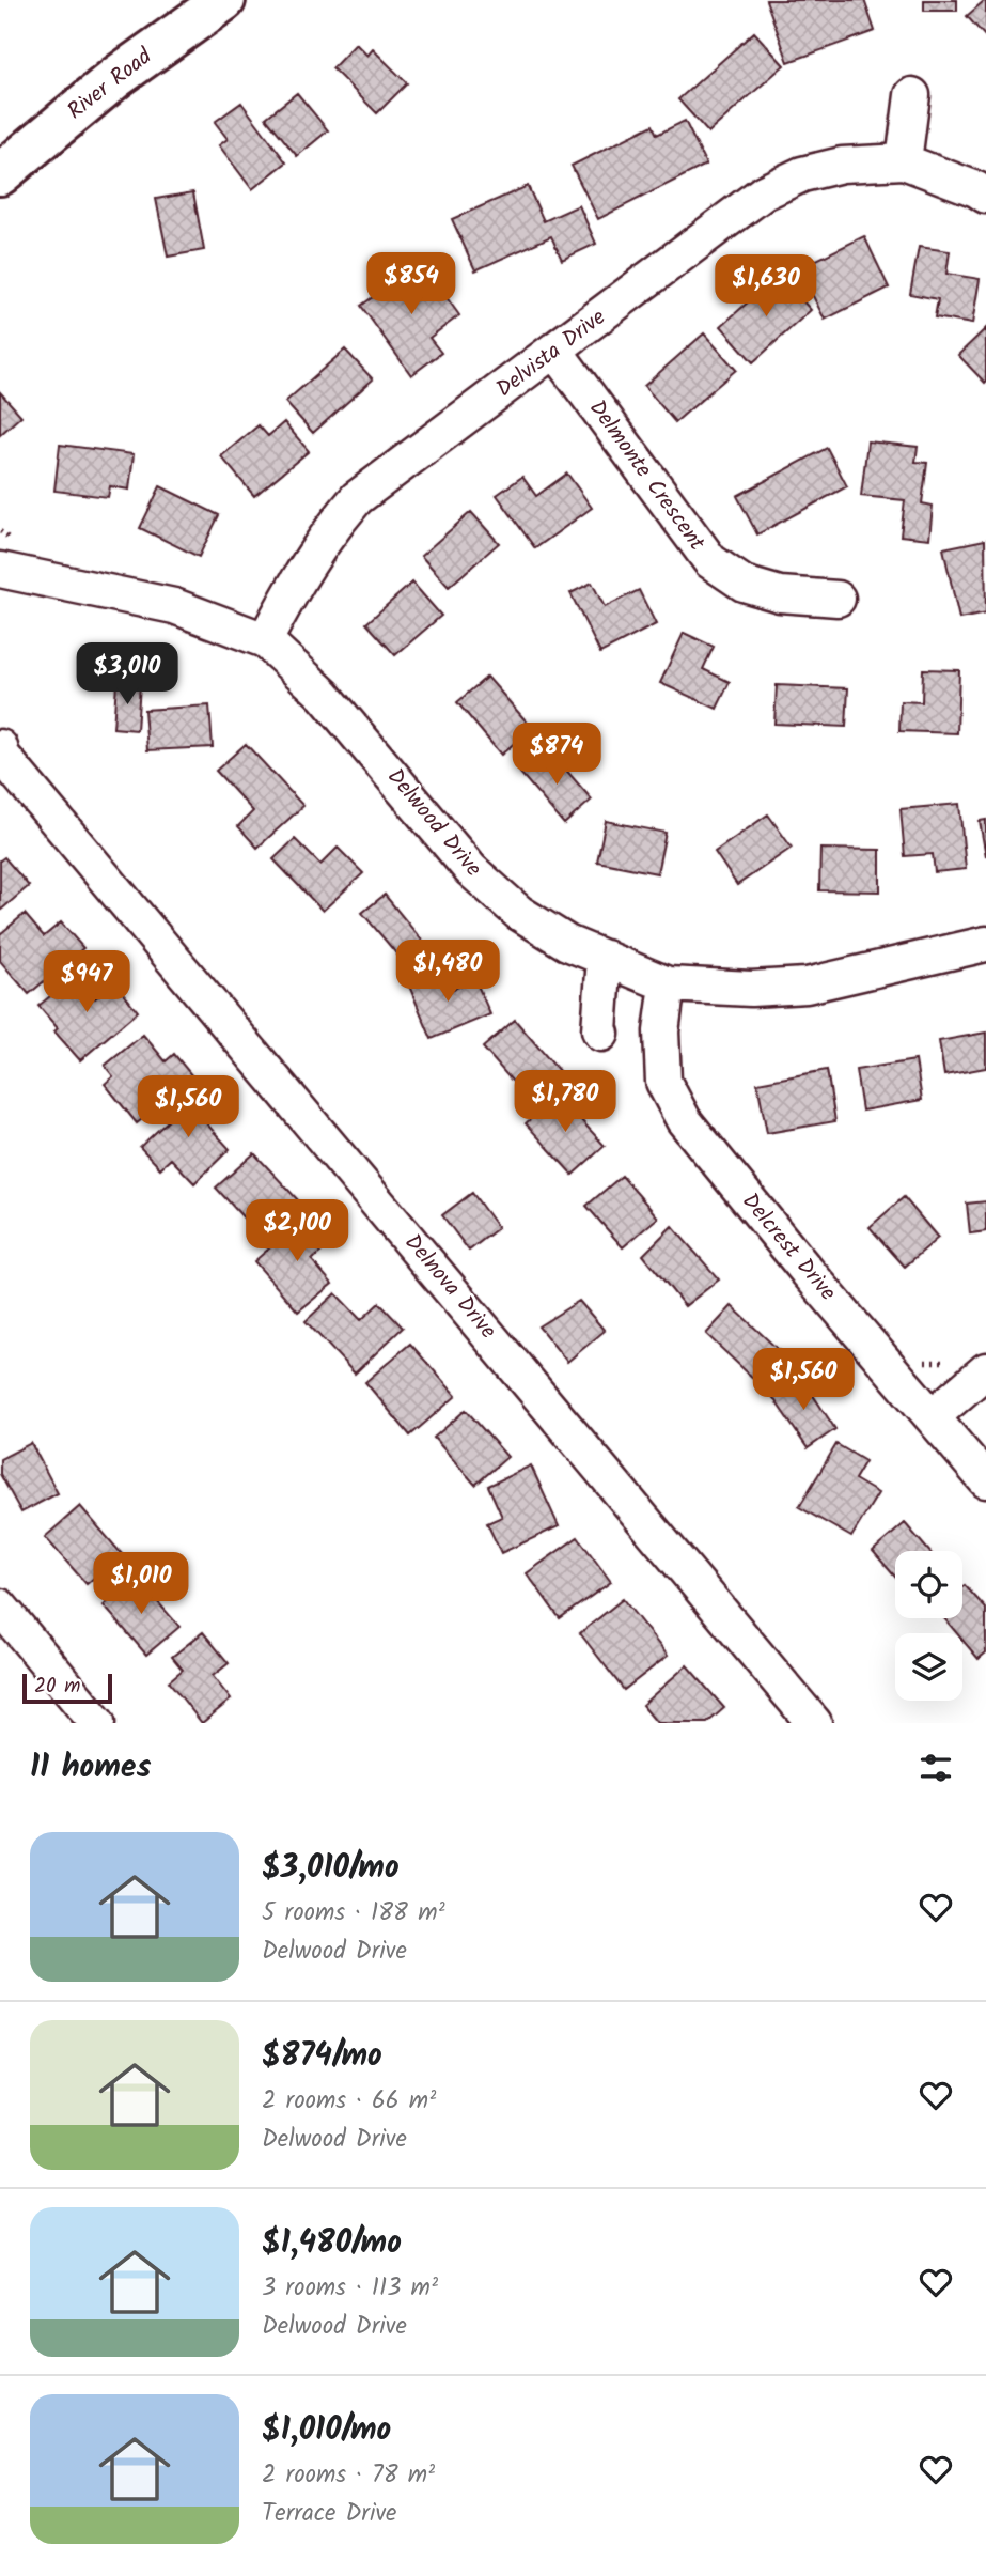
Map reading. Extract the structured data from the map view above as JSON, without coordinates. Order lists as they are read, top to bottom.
{
  "streets": {
    "street": [
      "River Road",
      "Delvista Drive",
      "Delmonte Crescent",
      "Delwood Drive",
      "Delcrest Drive",
      "Delnova Drive"
    ]
  },
  "crossings": [
    ["Delvista Drive", "Delmonte Crescent"],
    ["Delvista Drive", "Delwood Drive"],
    ["Delwood Drive", "Delcrest Drive"]
  ],
  "scale_bar": "20 m",
  "page": {
    "price": [
      "$854",
      "$1,630",
      "$3,010",
      "$874",
      "$1,480",
      "$947",
      "$1,780",
      "$1,560",
      "$2,100",
      "$1,560",
      "$1,010"
    ],
    "scale": "20 m",
    "heading": "11 homes",
    "list": [
      {
        "name": "$3,010/mo",
        "note": "5 rooms · 188 m² · Delwood Drive"
      },
      {
        "name": "$874/mo",
        "note": "2 rooms · 66 m² · Delwood Drive"
      },
      {
        "name": "$1,480/mo",
        "note": "3 rooms · 113 m² · Delwood Drive"
      },
      {
        "name": "$1,010/mo",
        "note": "2 rooms · 78 m² · Terrace Drive"
      }
    ]
  }
}
